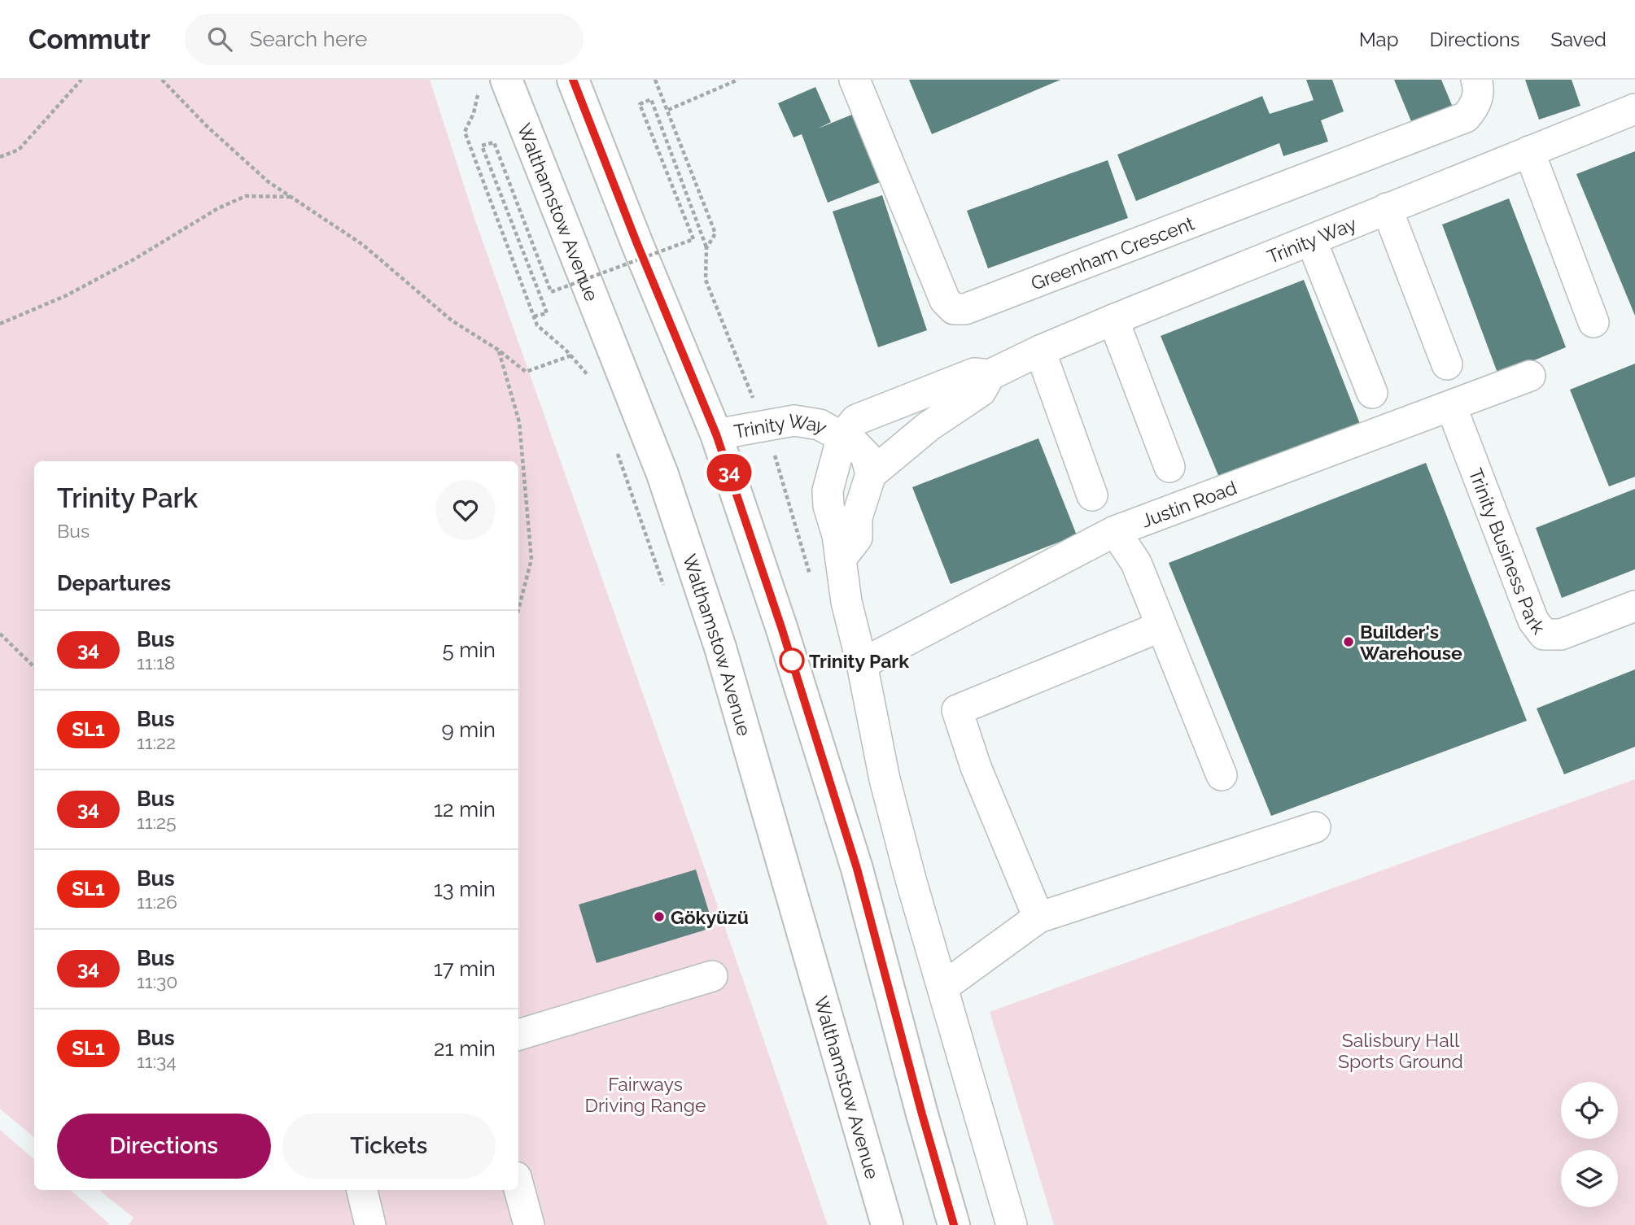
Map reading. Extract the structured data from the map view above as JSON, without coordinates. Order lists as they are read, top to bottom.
{
  "streets": {
    "highway": ["Walthamstow Avenue"],
    "street": [
      "Trinity Way",
      "Greenham Crescent",
      "Justin Road",
      "Trinity Business Park"
    ]
  },
  "crossings": [
    ["Trinity Way", "Justin Road"],
    ["Justin Road", "Trinity Business Park"]
  ],
  "parks": ["Salisbury Hall Sports Ground", "Fairways Driving Range"],
  "places": ["Builder's Warehouse", "Trinity Park", "Gökyüzü"],
  "lines": ["bus line 34"],
  "page": {
    "header": "Commutr",
    "search": "Search here",
    "nav": ["Map", "Directions", "Saved"],
    "on_map": "34",
    "heading": [
      ["Trinity Park", "Bus"],
      "Departures"
    ],
    "list": [
      {
        "mark": "34",
        "name": "Bus",
        "note": "11:18",
        "value": "5 min"
      },
      {
        "mark": "SL1",
        "name": "Bus",
        "note": "11:22",
        "value": "9 min"
      },
      {
        "mark": "34",
        "name": "Bus",
        "note": "11:25",
        "value": "12 min"
      },
      {
        "mark": "SL1",
        "name": "Bus",
        "note": "11:26",
        "value": "13 min"
      },
      {
        "mark": "34",
        "name": "Bus",
        "note": "11:30",
        "value": "17 min"
      },
      {
        "mark": "SL1",
        "name": "Bus",
        "note": "11:34",
        "value": "21 min"
      }
    ],
    "buttons": ["Directions", "Tickets"]
  }
}
